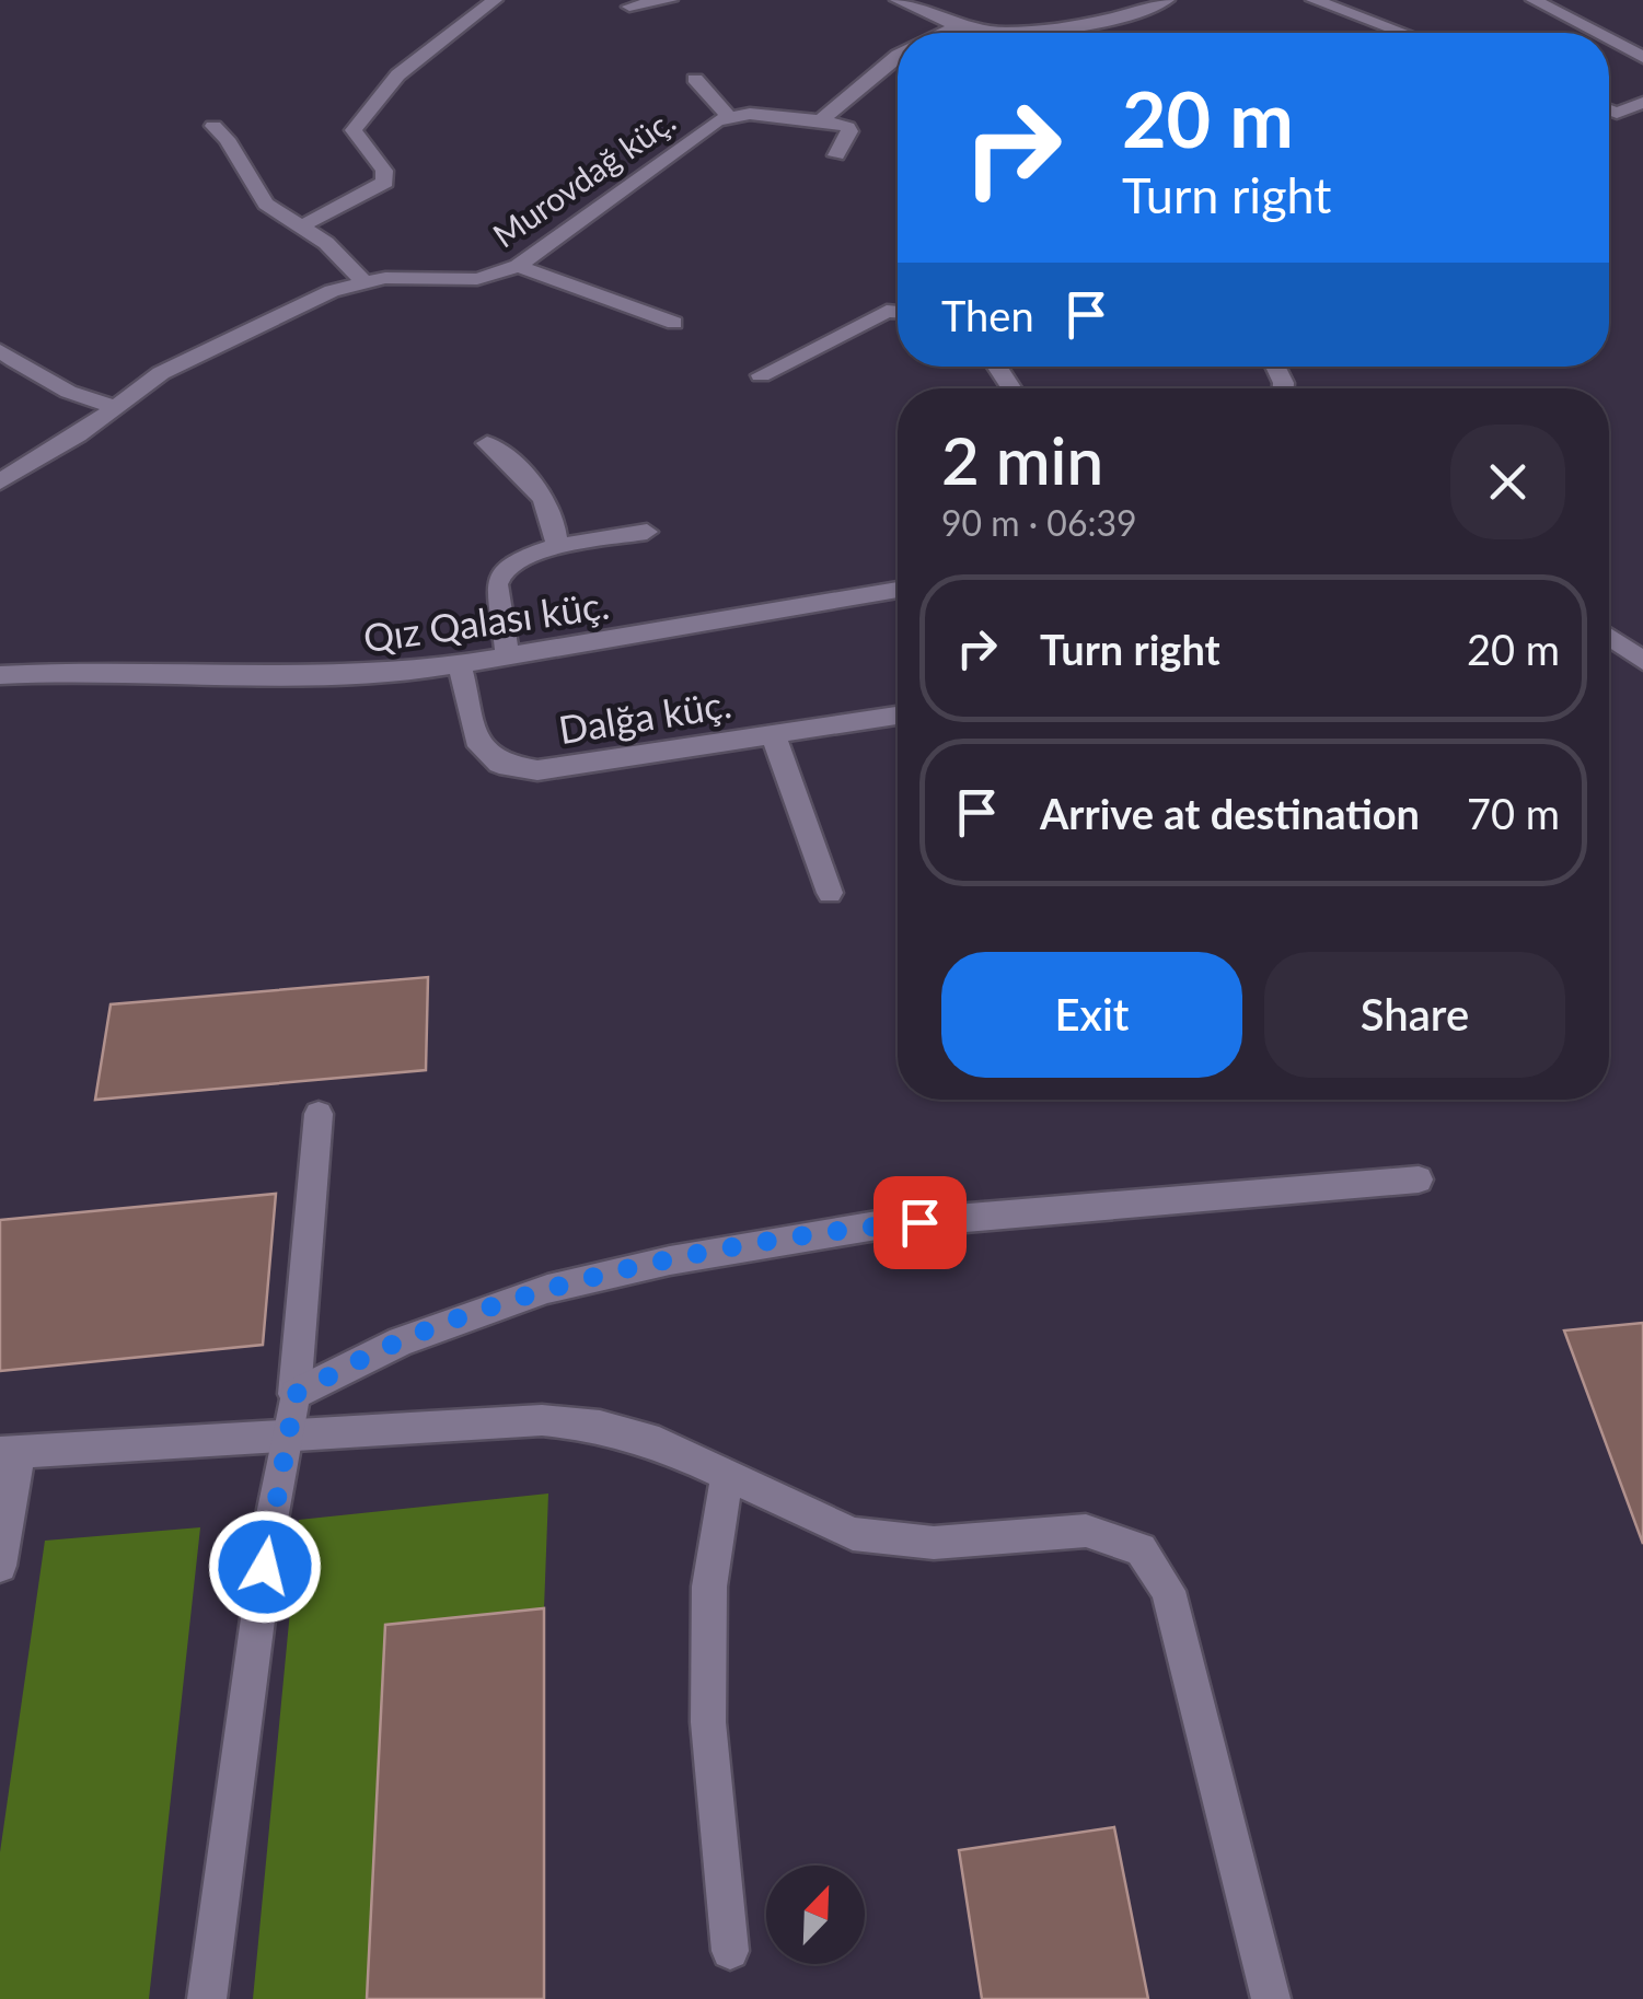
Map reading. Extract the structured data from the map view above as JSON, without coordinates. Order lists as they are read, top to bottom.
{
  "streets": {
    "street": ["Murovdağ küç.", "Qız Qalası küç.", "Dalğa küç."]
  },
  "crossings": [
    ["Qız Qalası küç.", "Dalğa küç."]
  ],
  "north": "top right",
  "page": {
    "turn": ["20 m", "Turn right"],
    "then": "Then",
    "heading": ["2 min", "90 m · 06:39"],
    "list": [
      {
        "name": "Turn right",
        "value": "20 m"
      },
      {
        "name": "Arrive at destination",
        "value": "70 m"
      }
    ],
    "buttons": ["Exit", "Share"]
  }
}
